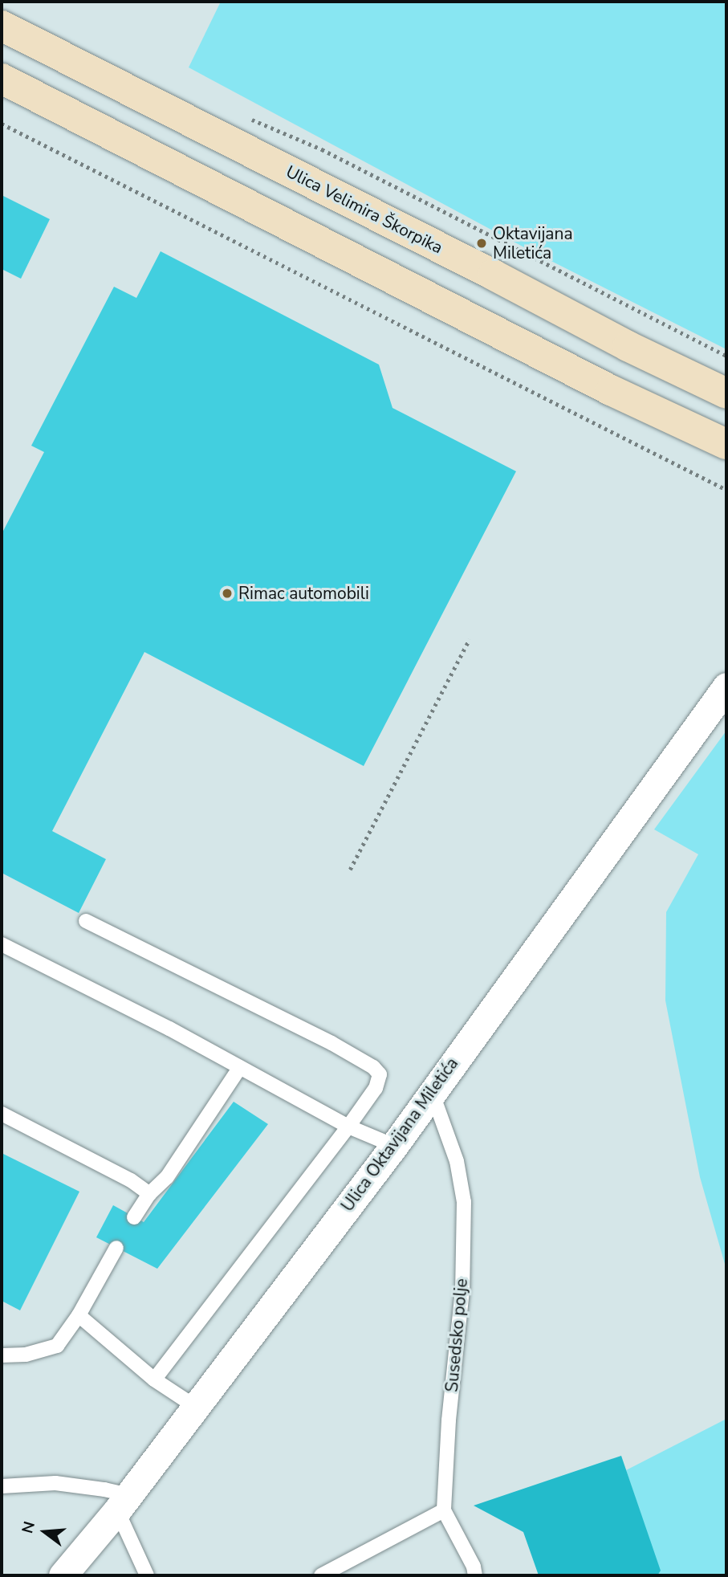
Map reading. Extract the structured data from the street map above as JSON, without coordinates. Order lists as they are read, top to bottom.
{
  "streets": {
    "main road": ["Ulica Velimira Škorpika"],
    "street": ["Ulica Oktavijana Miletića"],
    "lane": ["Susedsko polje"]
  },
  "crossings": [
    ["Ulica Oktavijana Miletića", "Susedsko polje"]
  ],
  "places": ["Oktavijana Miletića", "Rimac automobili"],
  "north": "left"
}
